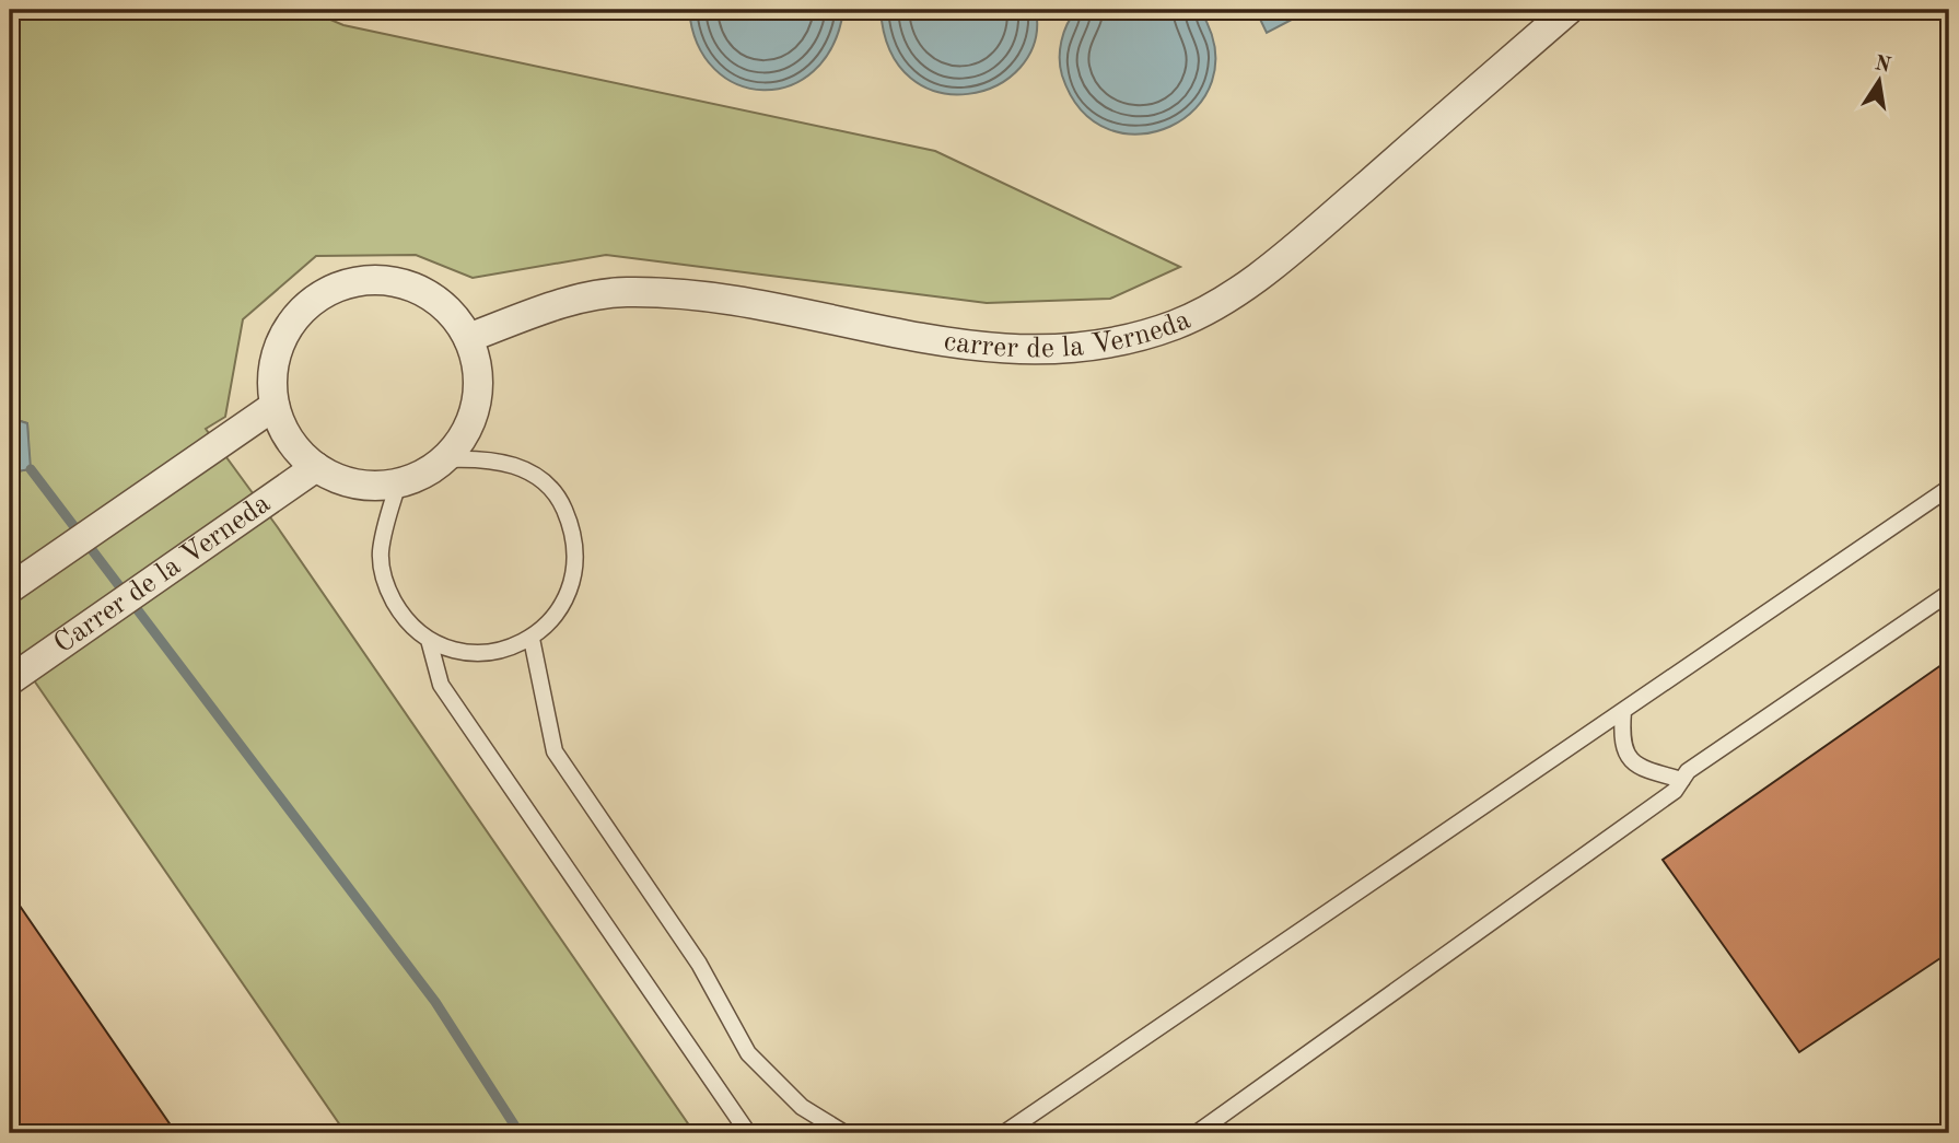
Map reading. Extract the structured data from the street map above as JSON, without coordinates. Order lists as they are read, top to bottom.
{
  "streets": {
    "street": ["carrer de la Verneda", "Carrer de la Verneda"]
  },
  "crossings": [
    ["carrer de la Verneda", "Carrer de la Verneda"]
  ],
  "north": "top"
}
